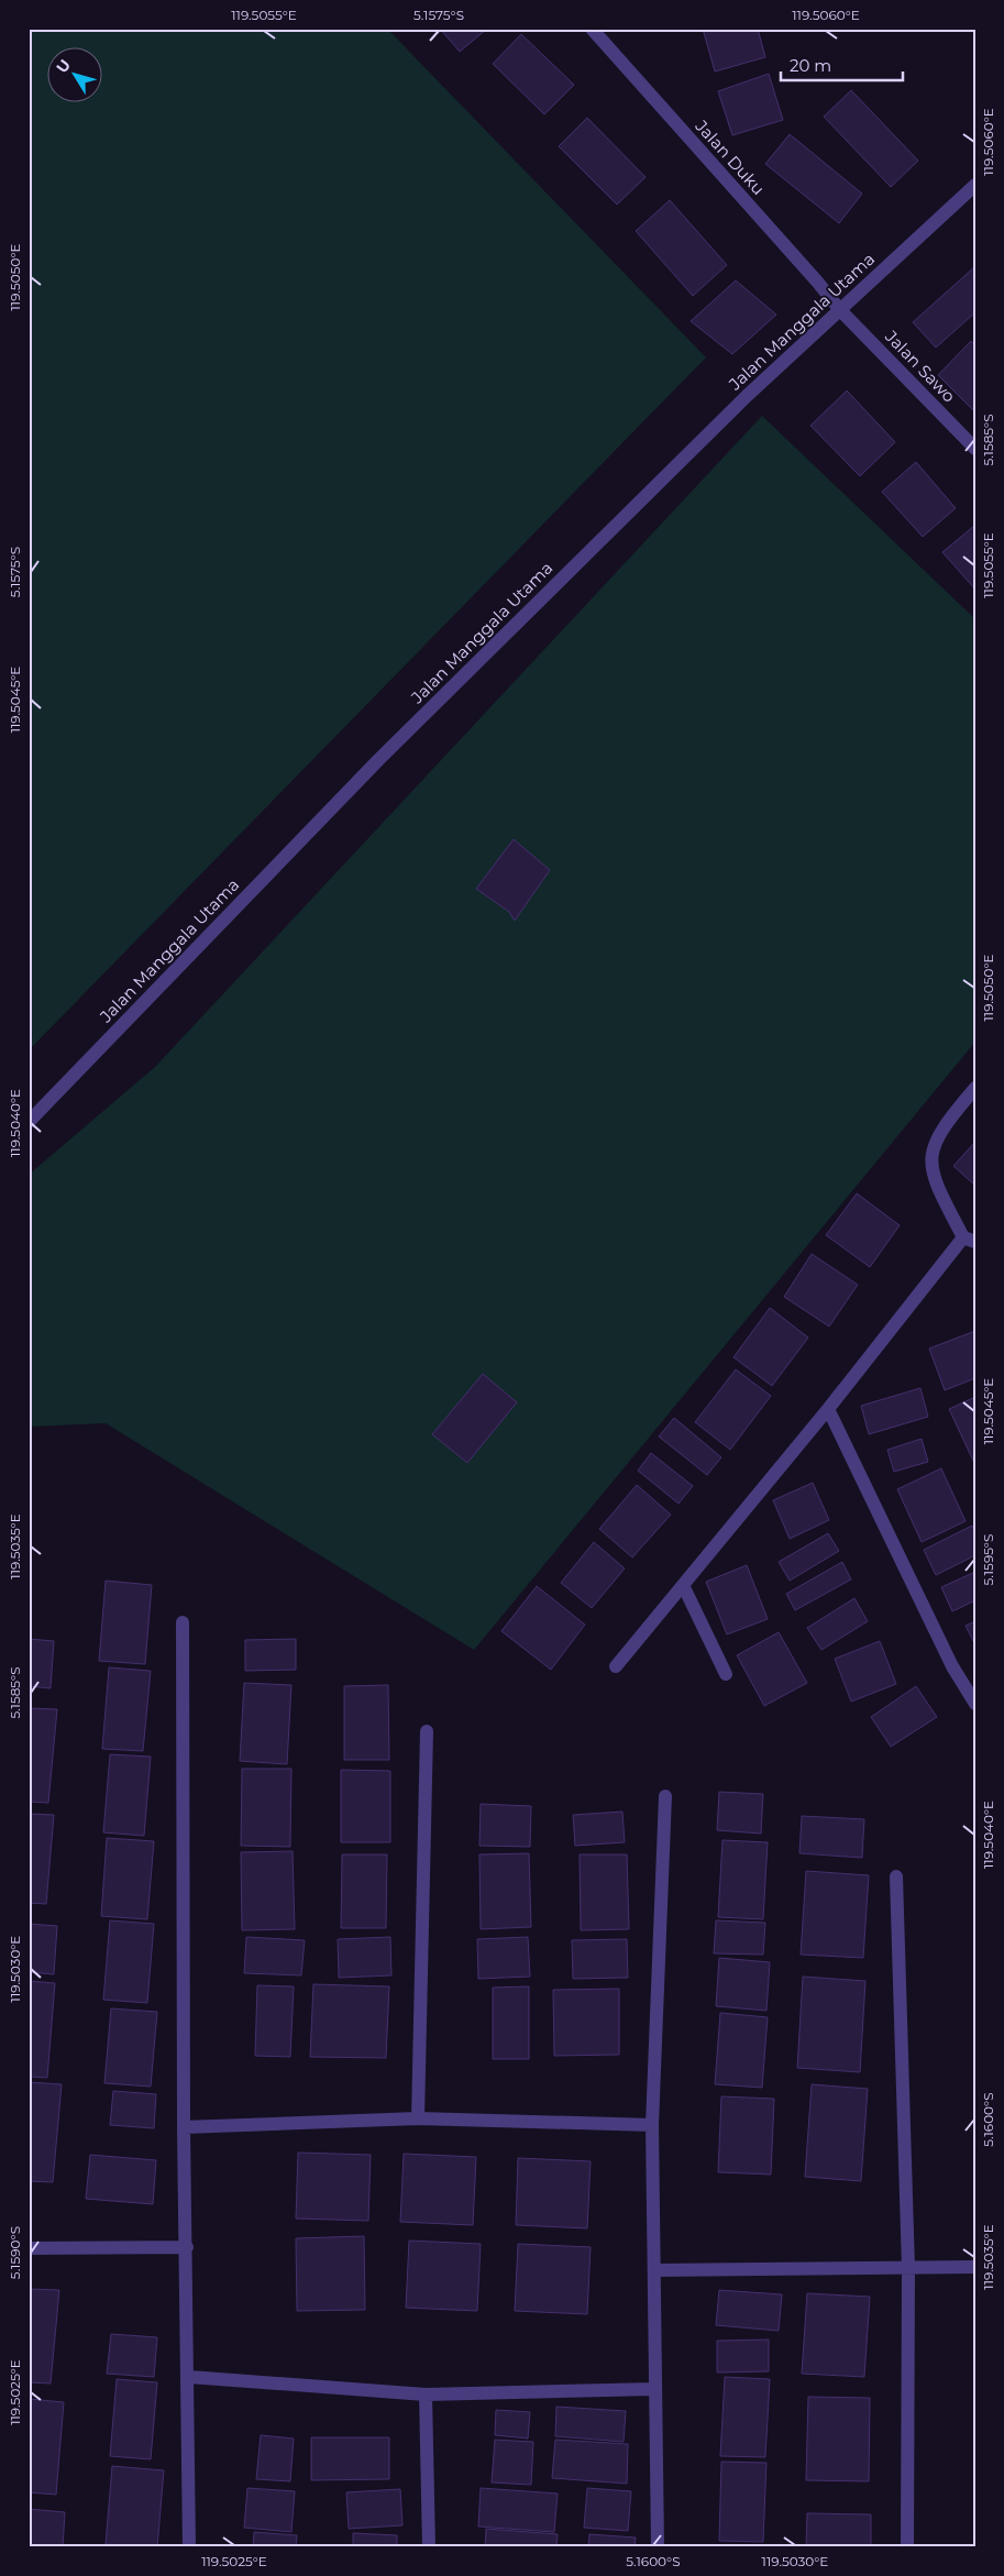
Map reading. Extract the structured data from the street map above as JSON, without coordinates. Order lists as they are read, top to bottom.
{
  "streets": {
    "street": ["Jalan Duku", "Jalan Manggala Utama", "Jalan Sawo"]
  },
  "crossings": [
    ["Jalan Duku", "Jalan Manggala Utama"],
    ["Jalan Duku", "Jalan Sawo"],
    ["Jalan Manggala Utama", "Jalan Sawo"]
  ],
  "scale_bar": "20 m",
  "north": "top left",
  "coordinates": [
    "119.5055°E",
    "5.1575°S",
    "119.5060°E",
    "119.5050°E",
    "5.1585°S",
    "119.5045°E",
    "119.5040°E",
    "119.5035°E",
    "5.1595°S",
    "119.5030°E",
    "5.1600°S",
    "5.1590°S",
    "119.5025°E"
  ]
}
